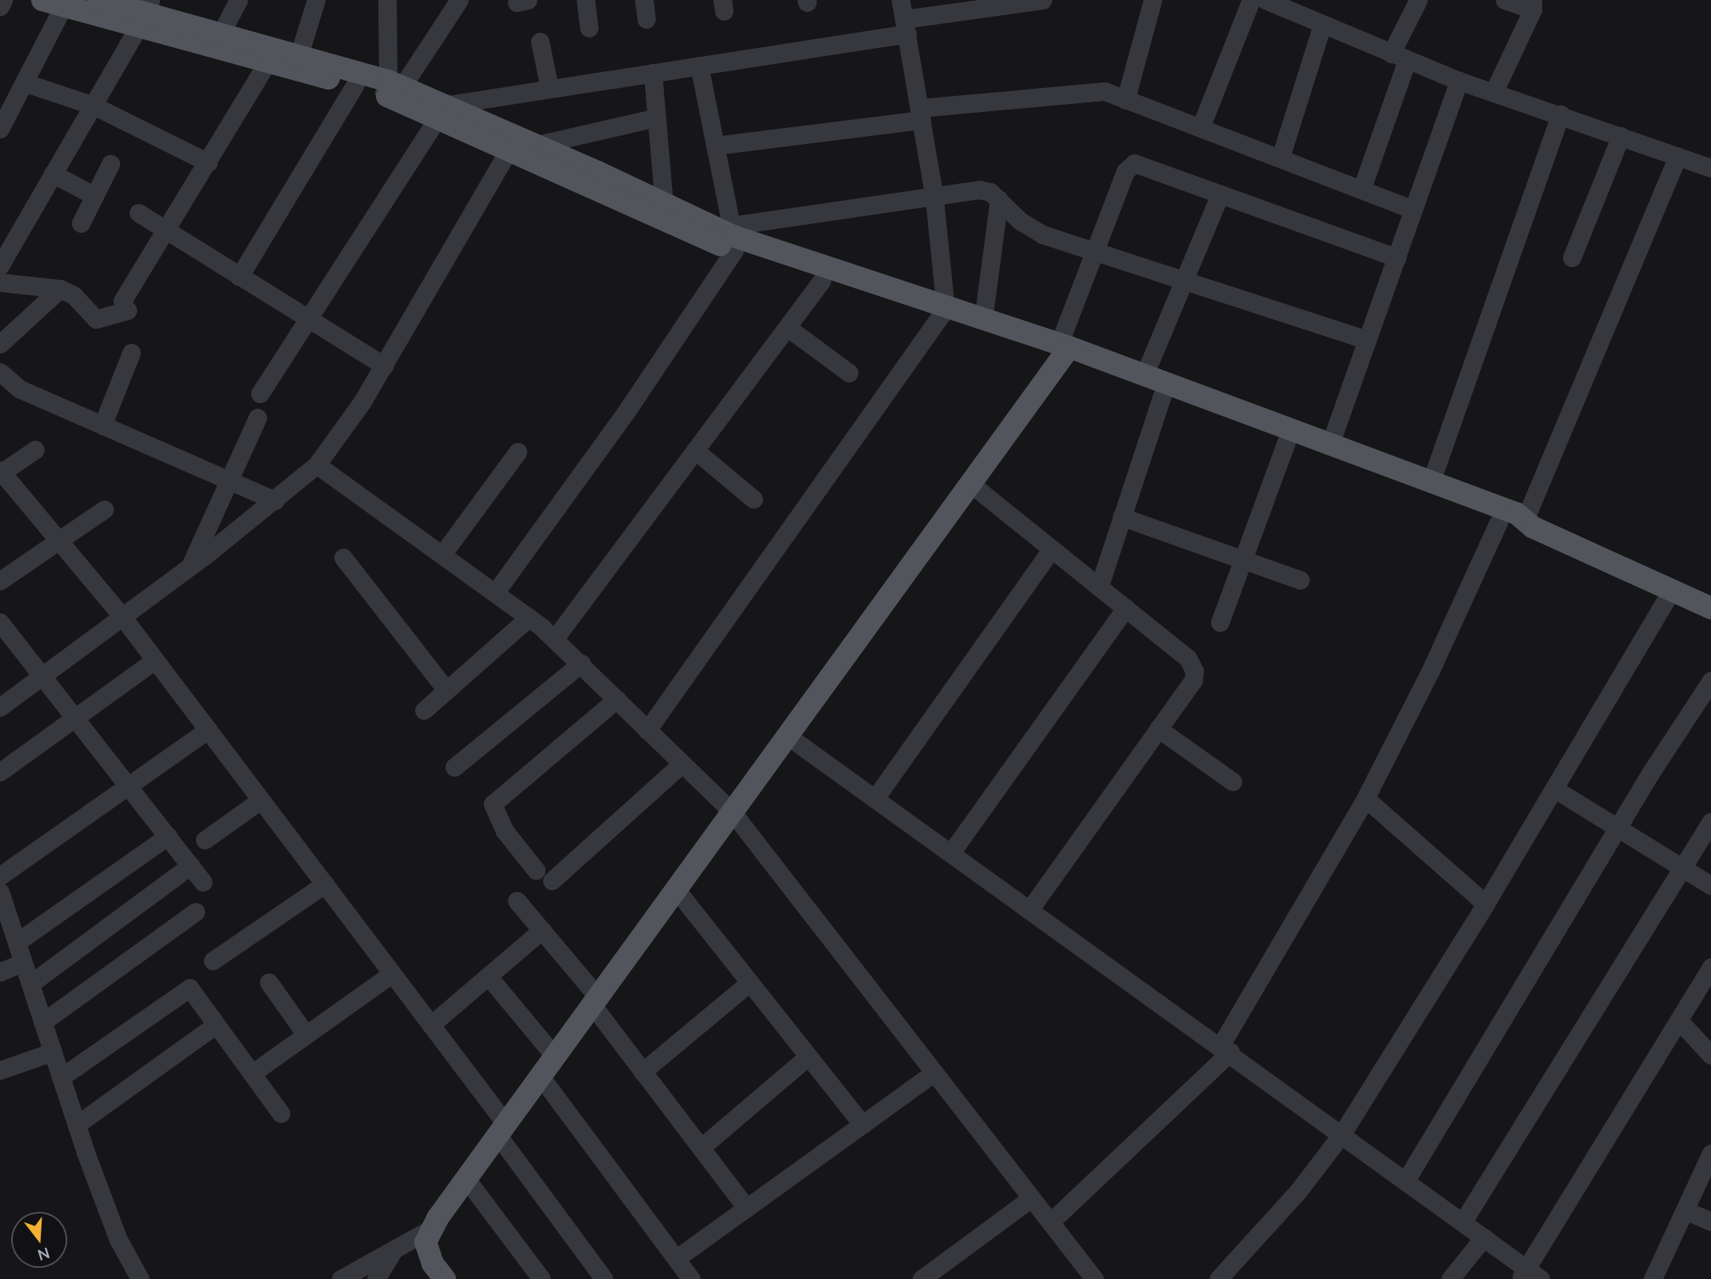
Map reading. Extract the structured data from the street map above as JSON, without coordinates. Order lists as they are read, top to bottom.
{
  "north": "bottom"
}
